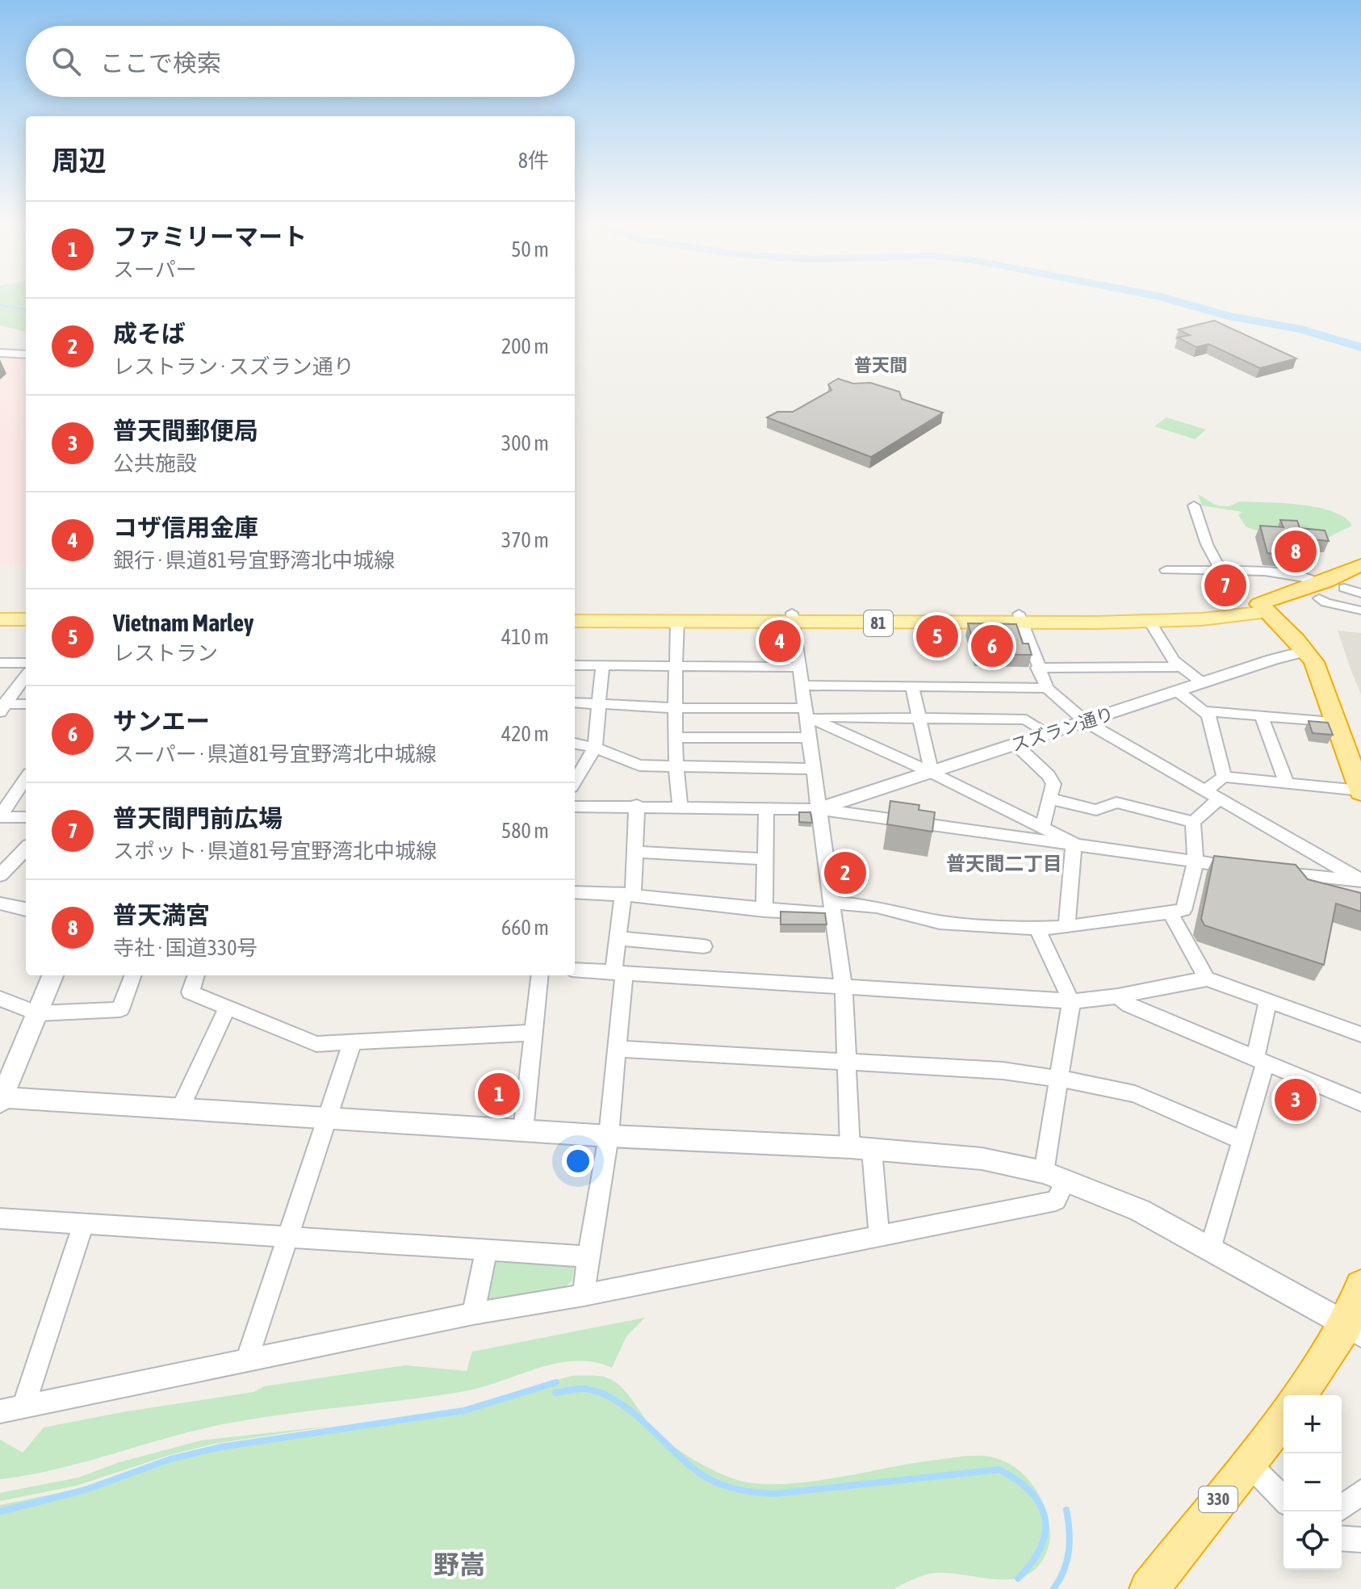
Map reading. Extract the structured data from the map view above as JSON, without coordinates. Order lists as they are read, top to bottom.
{
  "streets": {
    "highway": ["330"],
    "main road": ["81"],
    "street": ["スズラン通り"]
  },
  "districts": ["普天間", "普天間二丁目", "野嵩"],
  "page": {
    "search": "ここで検索",
    "heading": ["周辺", "8件"],
    "list": [
      {
        "mark": "1",
        "name": "ファミリーマート",
        "note": "スーパー",
        "value": "50 m"
      },
      {
        "mark": "2",
        "name": "成そば",
        "note": "レストラン · スズラン通り",
        "value": "200 m"
      },
      {
        "mark": "3",
        "name": "普天間郵便局",
        "note": "公共施設",
        "value": "300 m"
      },
      {
        "mark": "4",
        "name": "コザ信用金庫",
        "note": "銀行 · 県道81号宜野湾北中城線",
        "value": "370 m"
      },
      {
        "mark": "5",
        "name": "Vietnam Marley",
        "note": "レストラン",
        "value": "410 m"
      },
      {
        "mark": "6",
        "name": "サンエー",
        "note": "スーパー · 県道81号宜野湾北中城線",
        "value": "420 m"
      },
      {
        "mark": "7",
        "name": "普天間門前広場",
        "note": "スポット · 県道81号宜野湾北中城線",
        "value": "580 m"
      },
      {
        "mark": "8",
        "name": "普天満宮",
        "note": "寺社 · 国道330号",
        "value": "660 m"
      }
    ],
    "pins": [
      "8",
      "7",
      "5",
      "4",
      "6",
      "2",
      "1",
      "3"
    ],
    "map_buttons": ["+", "−"]
  }
}
